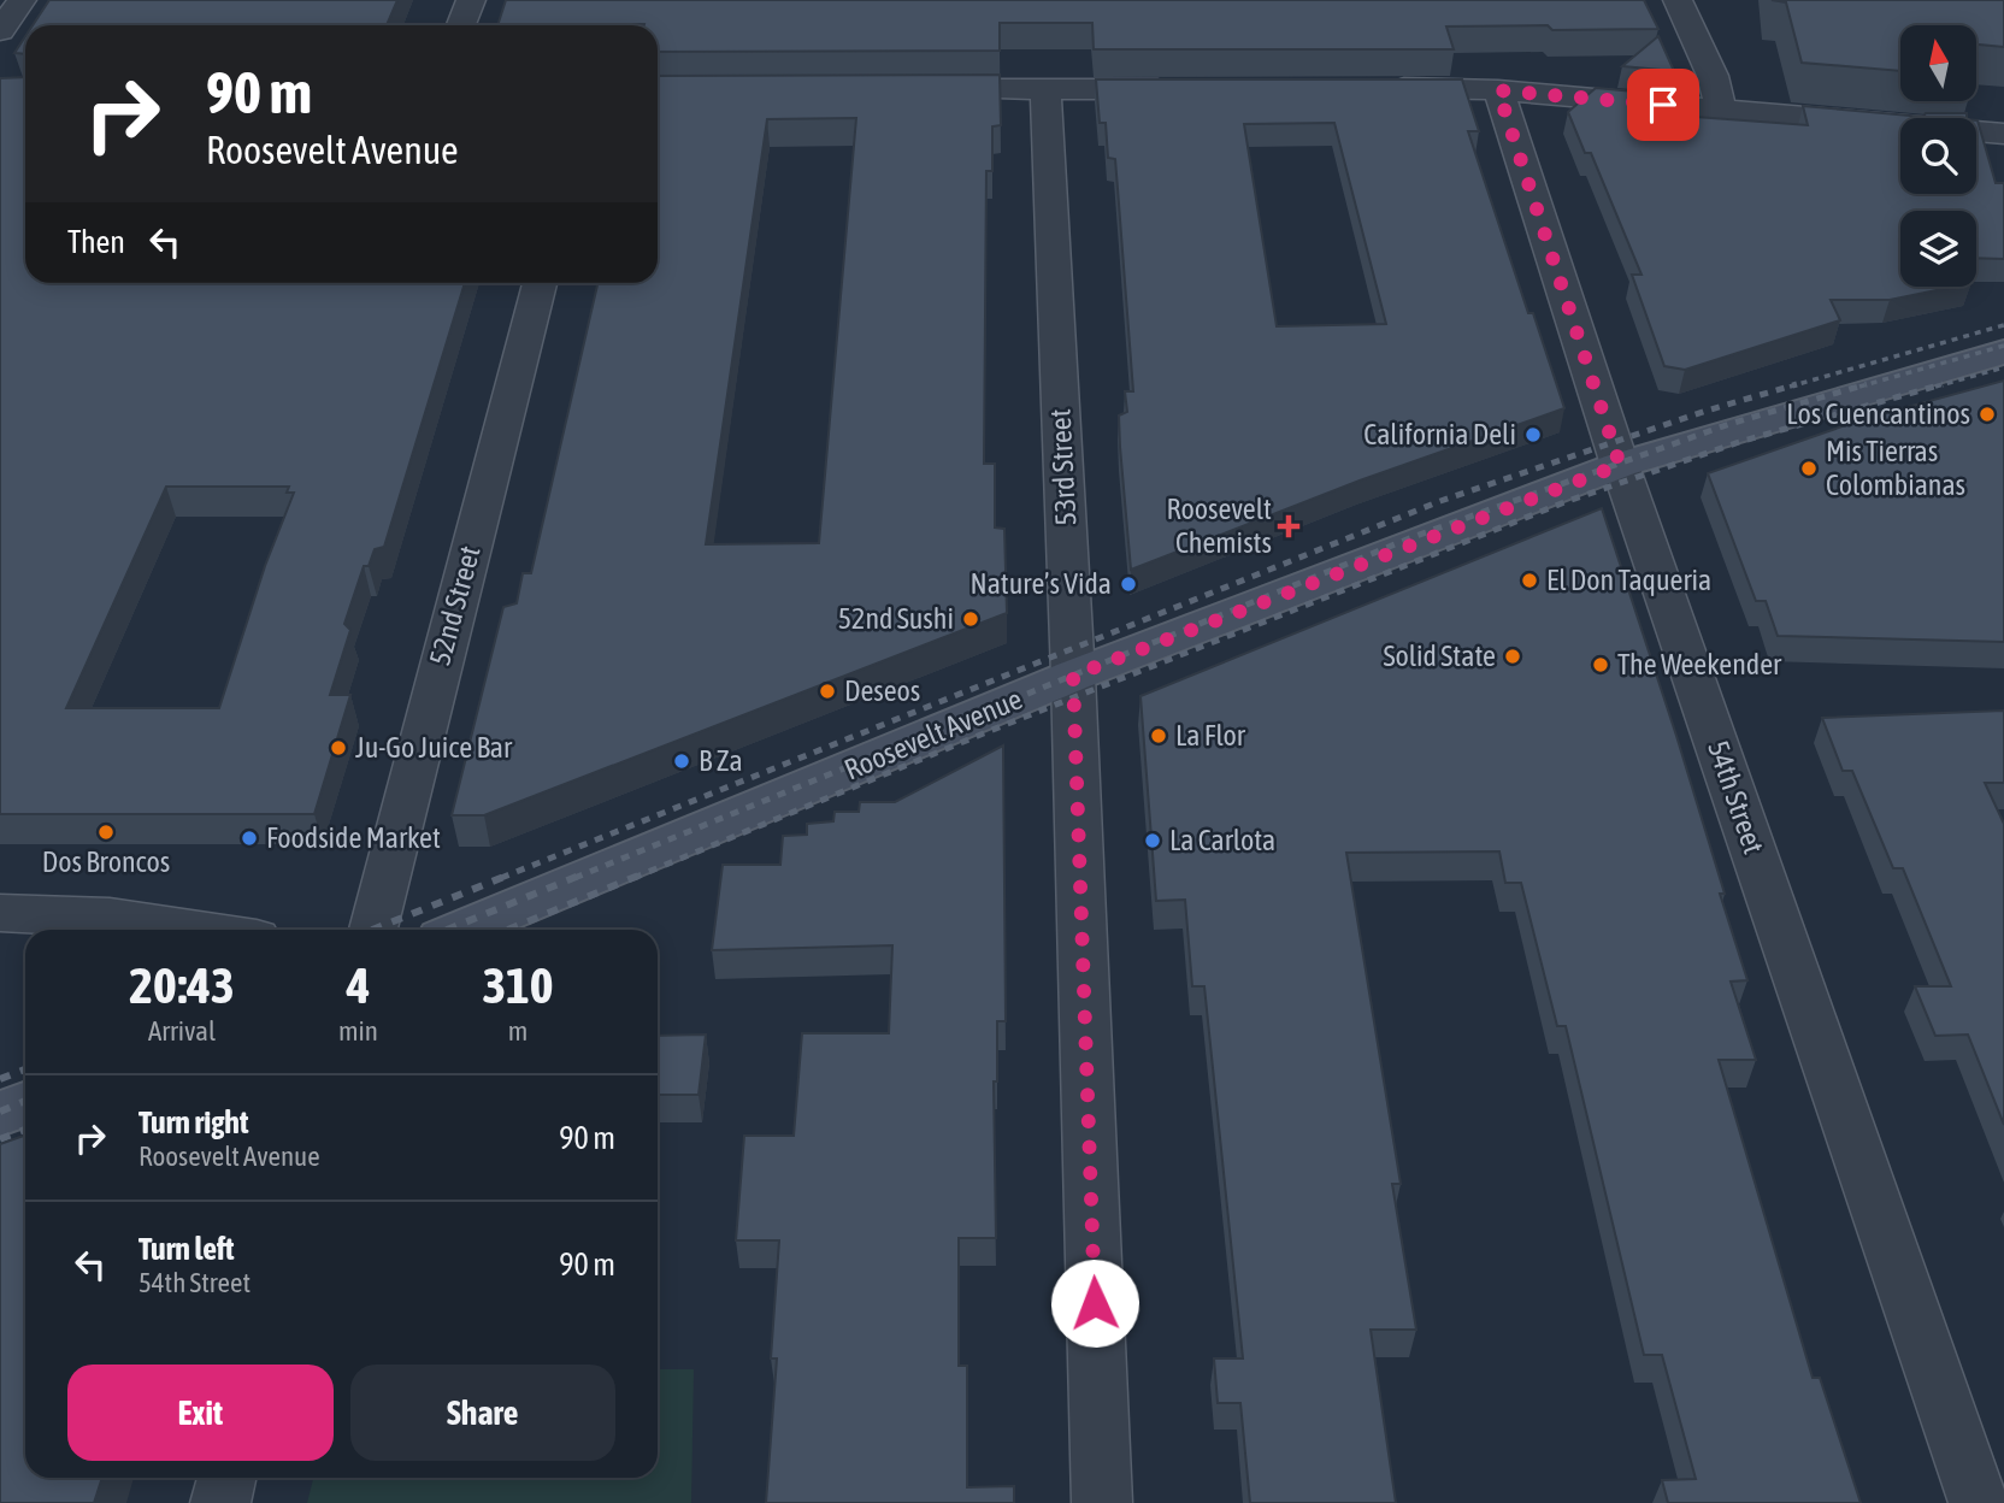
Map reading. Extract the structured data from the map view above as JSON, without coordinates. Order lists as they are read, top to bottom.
{
  "streets": {
    "main road": ["Roosevelt Avenue"],
    "street": ["53rd Street", "52nd Street", "54th Street"]
  },
  "crossings": [
    ["53rd Street", "Roosevelt Avenue"],
    ["Roosevelt Avenue", "54th Street"]
  ],
  "places": {
    "other": [
      "Los Cuencantinos",
      "California Deli",
      "Mis Tierras Colombianas",
      "El Don Taqueria",
      "Nature’s Vida",
      "52nd Sushi",
      "Solid State",
      "The Weekender",
      "Deseos",
      "La Flor",
      "Ju-Go Juice Bar",
      "B Za",
      "Dos Broncos",
      "Foodside Market",
      "La Carlota"
    ],
    "health": ["Roosevelt Chemists"]
  },
  "north": "top",
  "page": {
    "turn": ["90 m", "Roosevelt Avenue"],
    "then": "Then",
    "eta": [
      "20:43",
      "Arrival",
      "4",
      "min",
      "310",
      "m"
    ],
    "list": [
      {
        "name": "Turn right",
        "note": "Roosevelt Avenue",
        "value": "90 m"
      },
      {
        "name": "Turn left",
        "note": "54th Street",
        "value": "90 m"
      }
    ],
    "buttons": ["Exit", "Share"]
  }
}
